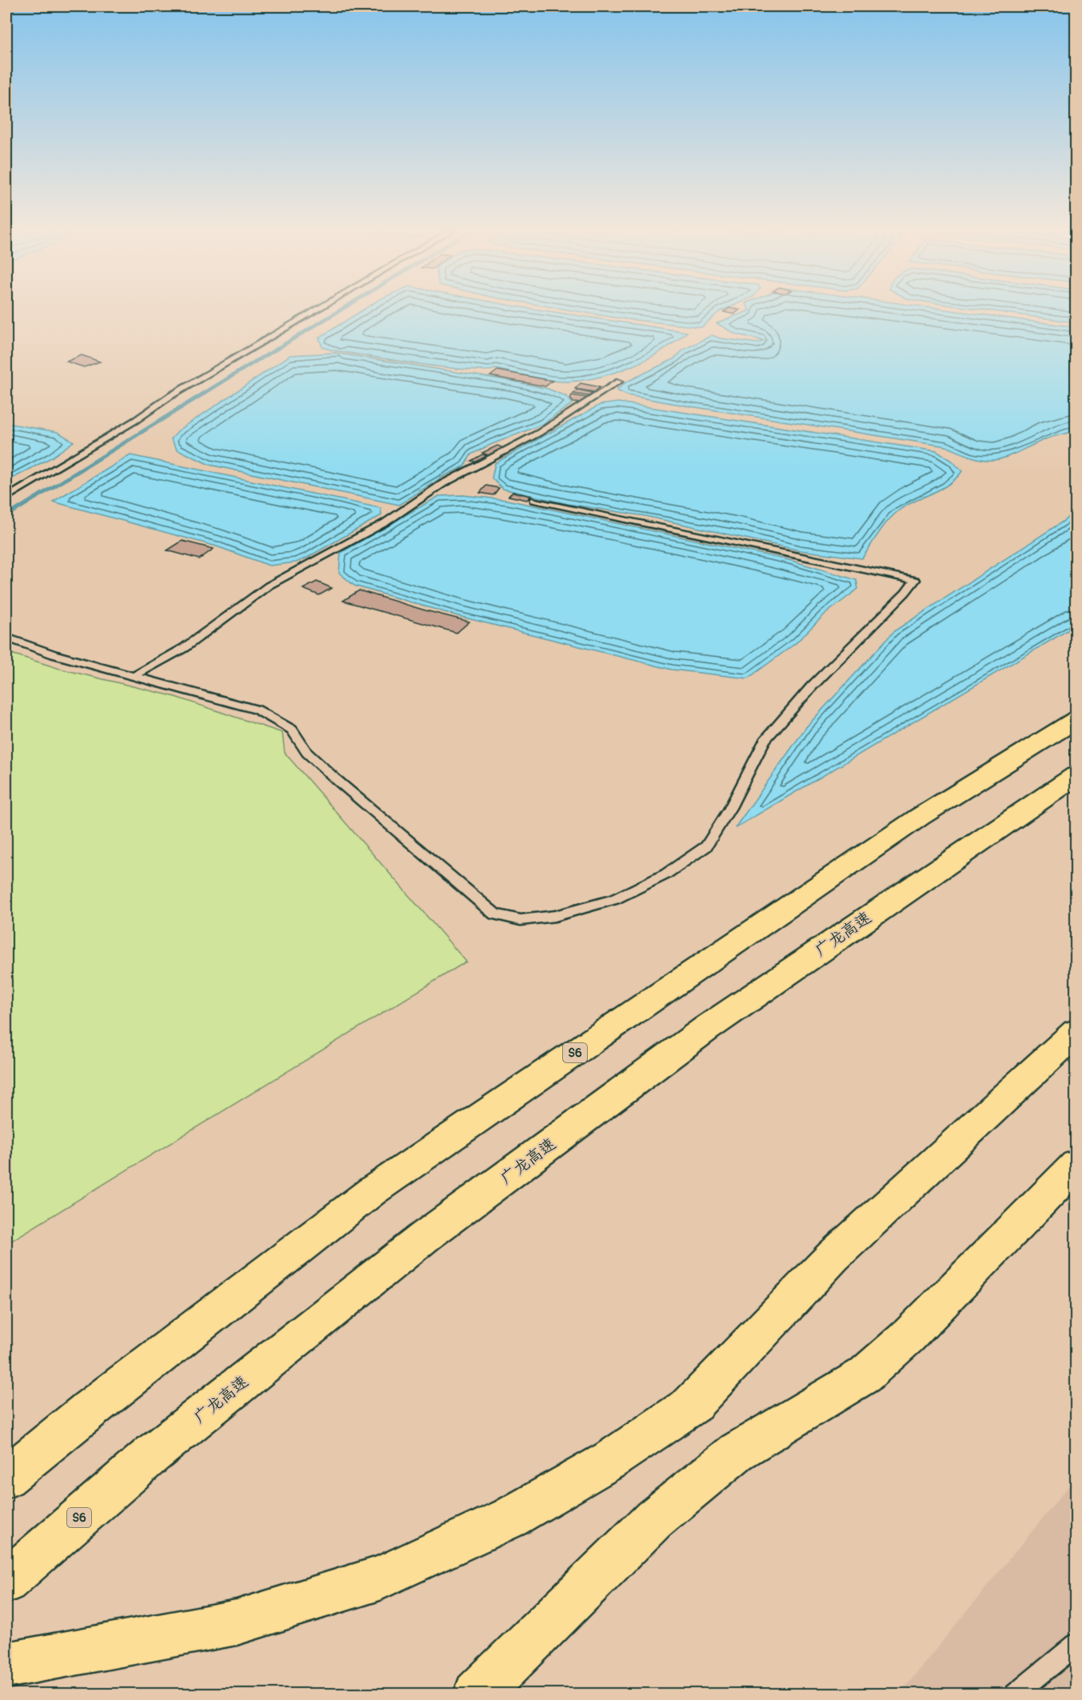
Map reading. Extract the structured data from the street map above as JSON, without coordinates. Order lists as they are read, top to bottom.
{
  "streets": {
    "highway": ["广龙高速", "S6"]
  }
}
